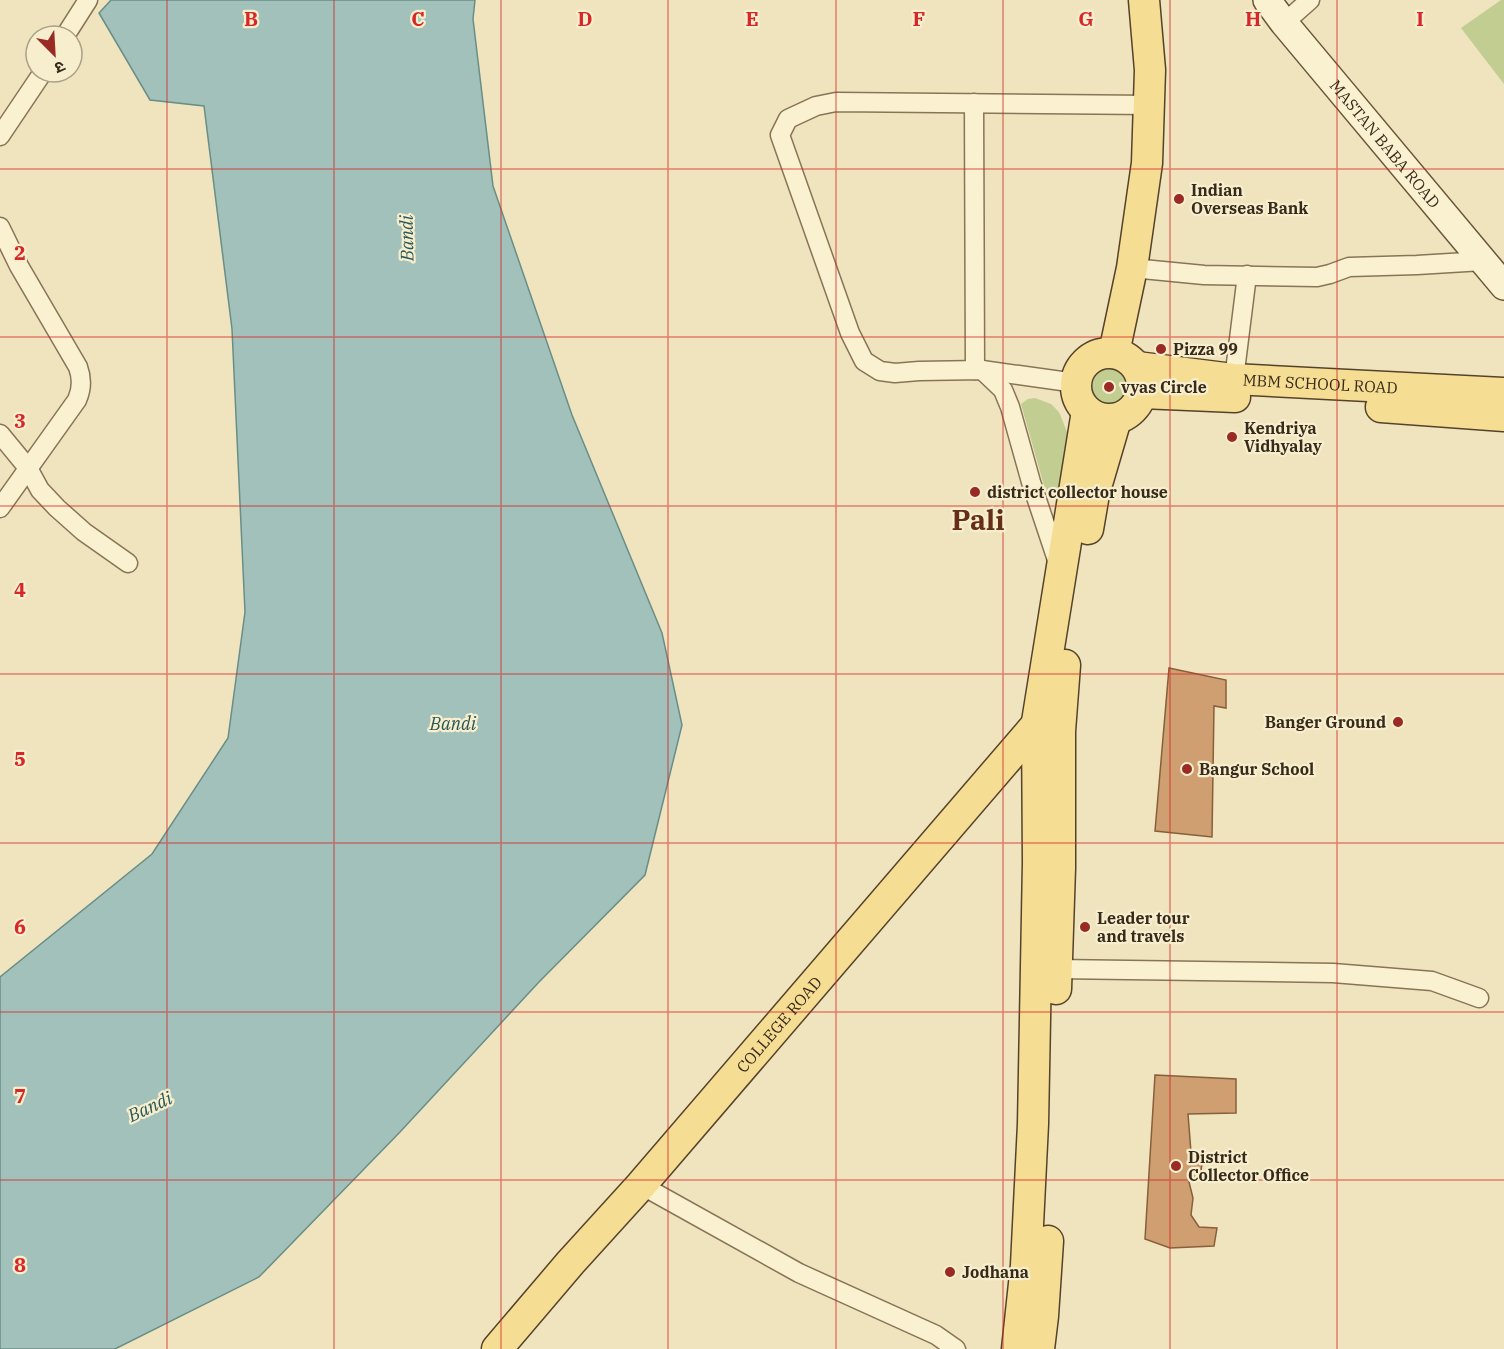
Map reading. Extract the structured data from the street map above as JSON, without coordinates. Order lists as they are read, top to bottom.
{
  "streets": {
    "main road": ["MBM SCHOOL ROAD", "COLLEGE ROAD"],
    "street": ["MASTAN BABA ROAD"]
  },
  "districts": ["Pali"],
  "water": ["Bandi"],
  "places": [
    "Indian Overseas Bank",
    "Pizza 99",
    "vyas Circle",
    "Kendriya Vidhyalay",
    "district collector house",
    "Banger Ground",
    "Bangur School",
    "Leader tour and travels",
    "District Collector Office",
    "Jodhana"
  ],
  "north": "bottom right",
  "grid": {
    "columns": [
      "B",
      "C",
      "D",
      "E",
      "F",
      "G",
      "H",
      "I"
    ],
    "rows": [
      "2",
      "3",
      "4",
      "5",
      "6",
      "7",
      "8"
    ]
  }
}
